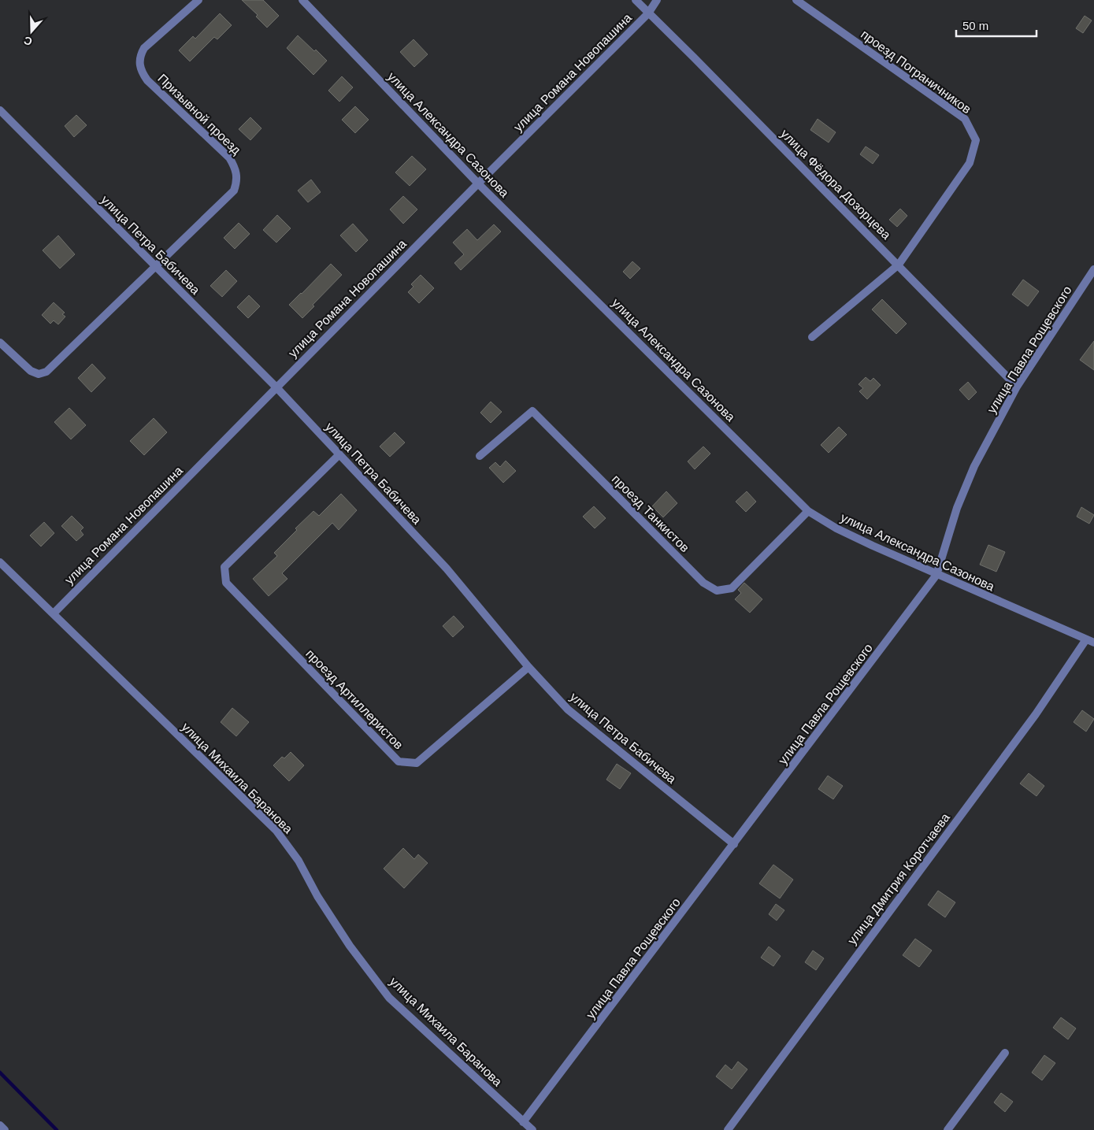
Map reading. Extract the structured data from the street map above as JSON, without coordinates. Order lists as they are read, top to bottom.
{
  "streets": {
    "street": [
      "проезд Пограничников",
      "улица Романа Новопашина",
      "Призывной проезд",
      "улица Александра Сазонова",
      "улица Фёдора Дозорцева",
      "улица Петра Бабичева",
      "улица Павла Рощевского",
      "проезд Танкистов",
      "проезд Артиллеристов",
      "улица Михаила Баранова",
      "улица Дмитрия Коротчаева"
    ]
  },
  "crossings": [
    ["проезд Пограничников", "улица Фёдора Дозорцева"],
    ["улица Романа Новопашина", "улица Александра Сазонова"],
    ["улица Романа Новопашина", "улица Фёдора Дозорцева"],
    ["улица Романа Новопашина", "улица Петра Бабичева"],
    ["улица Романа Новопашина", "улица Михаила Баранова"],
    ["Призывной проезд", "улица Петра Бабичева"],
    ["улица Александра Сазонова", "улица Павла Рощевского"],
    ["улица Александра Сазонова", "проезд Танкистов"],
    ["улица Александра Сазонова", "улица Дмитрия Коротчаева"],
    ["улица Фёдора Дозорцева", "улица Павла Рощевского"],
    ["улица Петра Бабичева", "улица Павла Рощевского"],
    ["улица Петра Бабичева", "проезд Артиллеристов"],
    ["улица Павла Рощевского", "улица Михаила Баранова"]
  ],
  "scale_bar": "50 m",
  "north": "bottom"
}
